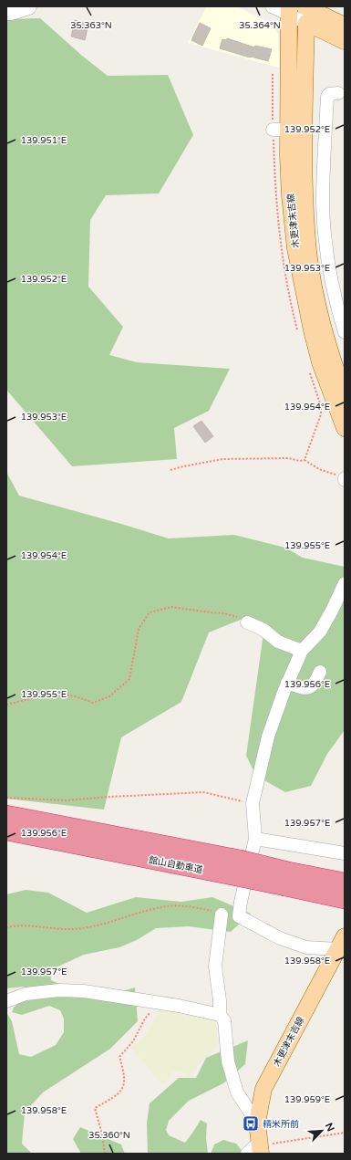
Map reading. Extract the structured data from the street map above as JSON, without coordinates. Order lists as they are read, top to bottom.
{
  "streets": {
    "highway": ["館山自動車道"],
    "main road": ["木更津末吉線"]
  },
  "places": {
    "bus stop": ["精米所前"]
  },
  "north": "top right",
  "coordinates": [
    "35.363°N",
    "35.364°N",
    "139.952°E",
    "139.951°E",
    "139.953°E",
    "139.954°E",
    "139.955°E",
    "139.956°E",
    "139.957°E",
    "139.958°E",
    "139.959°E",
    "35.360°N"
  ]
}
